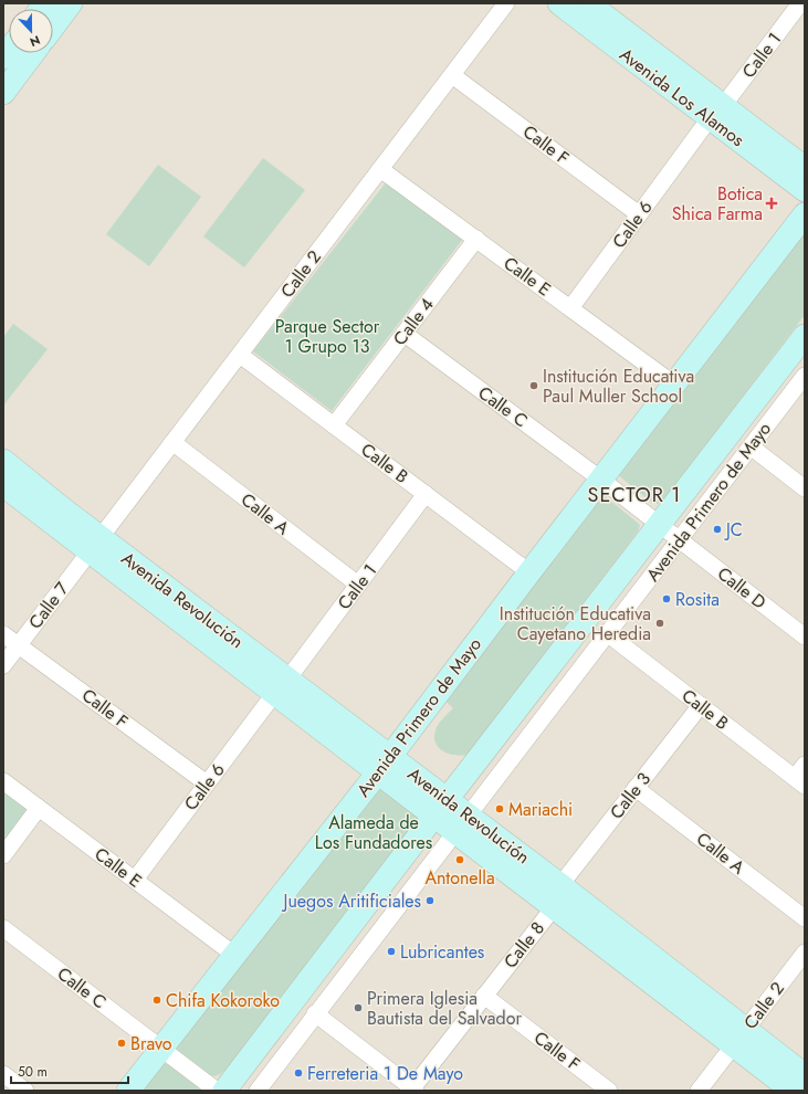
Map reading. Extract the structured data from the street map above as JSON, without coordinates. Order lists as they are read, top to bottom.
{
  "streets": {
    "main road": ["Avenida Los Alamos", "Avenida Primero de Mayo", "Avenida Revolución"],
    "street": [
      "Calle 1",
      "Calle F",
      "Calle 6",
      "Calle 2",
      "Calle E",
      "Calle 4",
      "Calle C",
      "Calle B",
      "Calle A",
      "Calle D",
      "Calle 7",
      "Calle 3",
      "Calle 8"
    ]
  },
  "crossings": [
    ["Calle 1", "Avenida Los Alamos"],
    ["Calle 1", "Calle 6"],
    ["Calle 1", "Calle B"],
    ["Calle 1", "Calle A"],
    ["Calle 1", "Avenida Revolución"],
    ["Avenida Los Alamos", "Calle 6"],
    ["Calle F", "Calle 6"],
    ["Calle F", "Calle 2"],
    ["Calle F", "Calle 7"],
    ["Calle F", "Calle 8"],
    ["Calle 6", "Calle E"],
    ["Calle 6", "Avenida Revolución"],
    ["Calle 2", "Calle E"],
    ["Calle 2", "Calle B"],
    ["Calle 2", "Calle A"],
    ["Calle 2", "Avenida Revolución"],
    ["Calle 2", "Calle 7"],
    ["Calle E", "Calle 4"],
    ["Calle E", "Avenida Primero de Mayo"],
    ["Calle 4", "Calle C"],
    ["Calle 4", "Calle B"],
    ["Calle C", "Avenida Primero de Mayo"],
    ["Calle C", "Calle D"],
    ["Calle B", "Avenida Primero de Mayo"],
    ["Calle B", "Calle 3"],
    ["Avenida Primero de Mayo", "Calle D"],
    ["Avenida Primero de Mayo", "Avenida Revolución"],
    ["Calle A", "Calle 3"],
    ["Avenida Revolución", "Calle 7"],
    ["Avenida Revolución", "Calle 3"],
    ["Avenida Revolución", "Calle 8"]
  ],
  "districts": ["SECTOR 1"],
  "parks": ["Parque Sector 1 Grupo 13", "Alameda de Los Fundadores"],
  "places": {
    "health": ["Botica Shica Farma"],
    "other": [
      "Institución Educativa Paul Muller School",
      "JC",
      "Rosita",
      "Institución Educativa Cayetano Heredia",
      "Mariachi",
      "Antonella",
      "Juegos Aritificiales",
      "Lubricantes",
      "Chifa Kokoroko",
      "Primera Iglesia Bautista del Salvador",
      "Bravo",
      "Ferreteria 1 De Mayo"
    ]
  },
  "scale_bar": "50 m",
  "north": "bottom"
}
